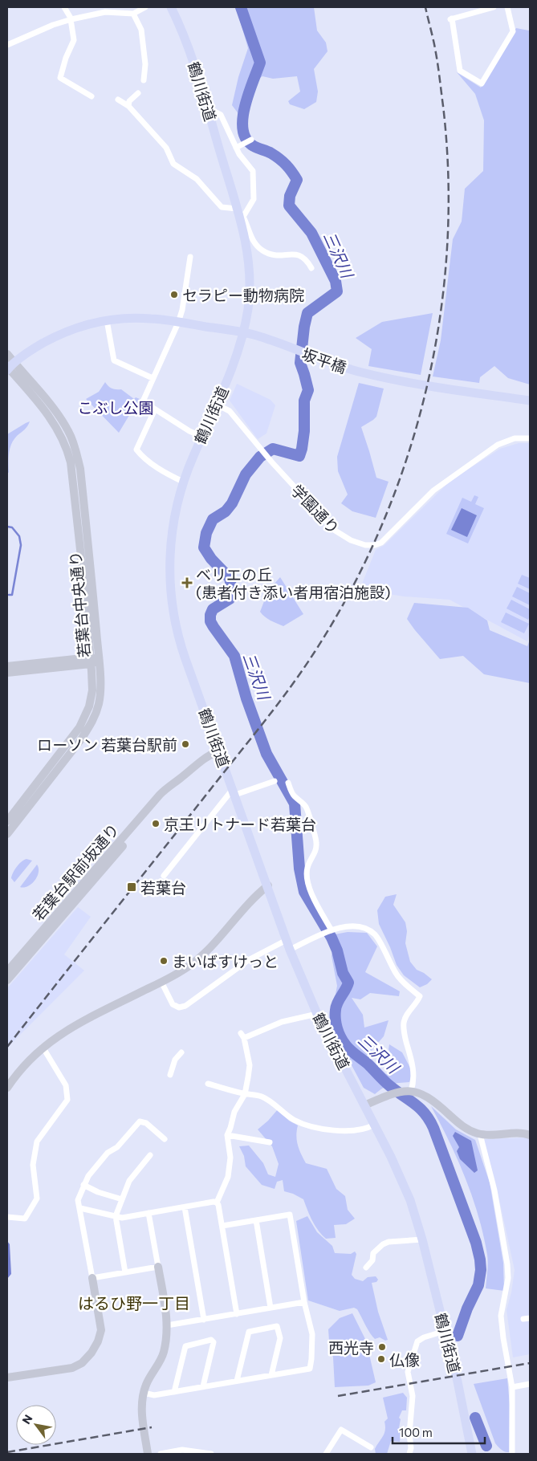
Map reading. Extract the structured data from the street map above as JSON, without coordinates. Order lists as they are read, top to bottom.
{
  "streets": {
    "main road": ["鶴川街道", "坂平橋"],
    "street": ["学園通り", "若葉台中央通り", "若葉台駅前坂通り"]
  },
  "crossings": [
    ["鶴川街道", "坂平橋"],
    ["鶴川街道", "学園通り"],
    ["坂平橋", "若葉台中央通り"]
  ],
  "districts": ["はるひ野一丁目"],
  "water": ["三沢川"],
  "parks": ["こぶし公園"],
  "places": {
    "other": [
      "セラピー動物病院",
      "ローソン 若葉台駅前",
      "京王リトナード若葉台",
      "まいばすけっと",
      "西光寺",
      "仏像"
    ],
    "health": ["ベリエの丘 (患者付き添い者用宿泊施設)"],
    "transit": ["若葉台"]
  },
  "scale_bar": "100 m",
  "north": "top left"
}
